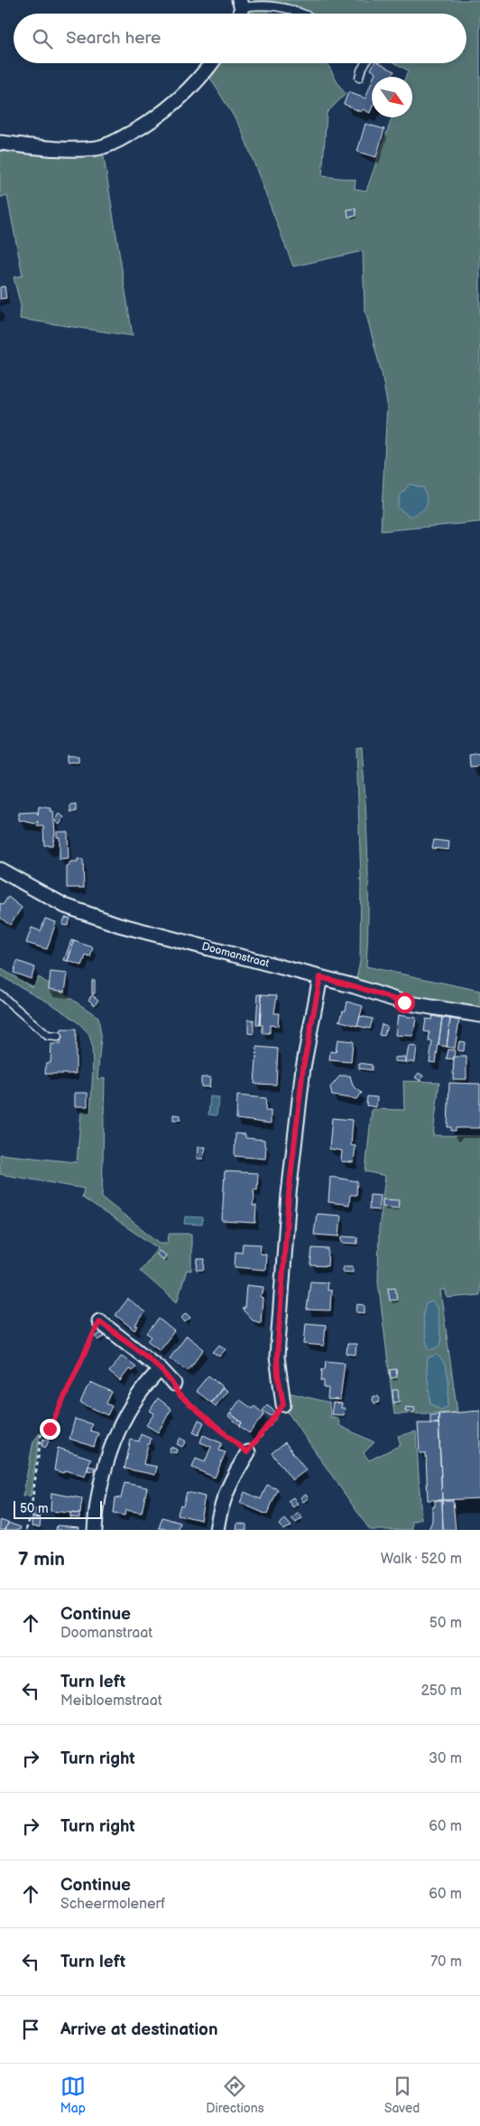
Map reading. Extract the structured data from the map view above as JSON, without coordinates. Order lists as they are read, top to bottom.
{
  "streets": {
    "street": ["Doomanstraat"]
  },
  "scale_bar": "50 m",
  "north": "bottom right",
  "page": {
    "search": "Search here",
    "scale": "50 m",
    "heading": ["7 min", "Walk · 520 m"],
    "list": [
      ["Continue", "Doomanstraat", "50 m"],
      ["Turn left", "Meibloemstraat", "250 m"],
      ["Turn right", "30 m"],
      ["Turn right", "60 m"],
      ["Continue", "Scheermolenerf", "60 m"],
      ["Turn left", "70 m"],
      "Arrive at destination"
    ],
    "nav": ["Map", "Directions", "Saved"]
  }
}
